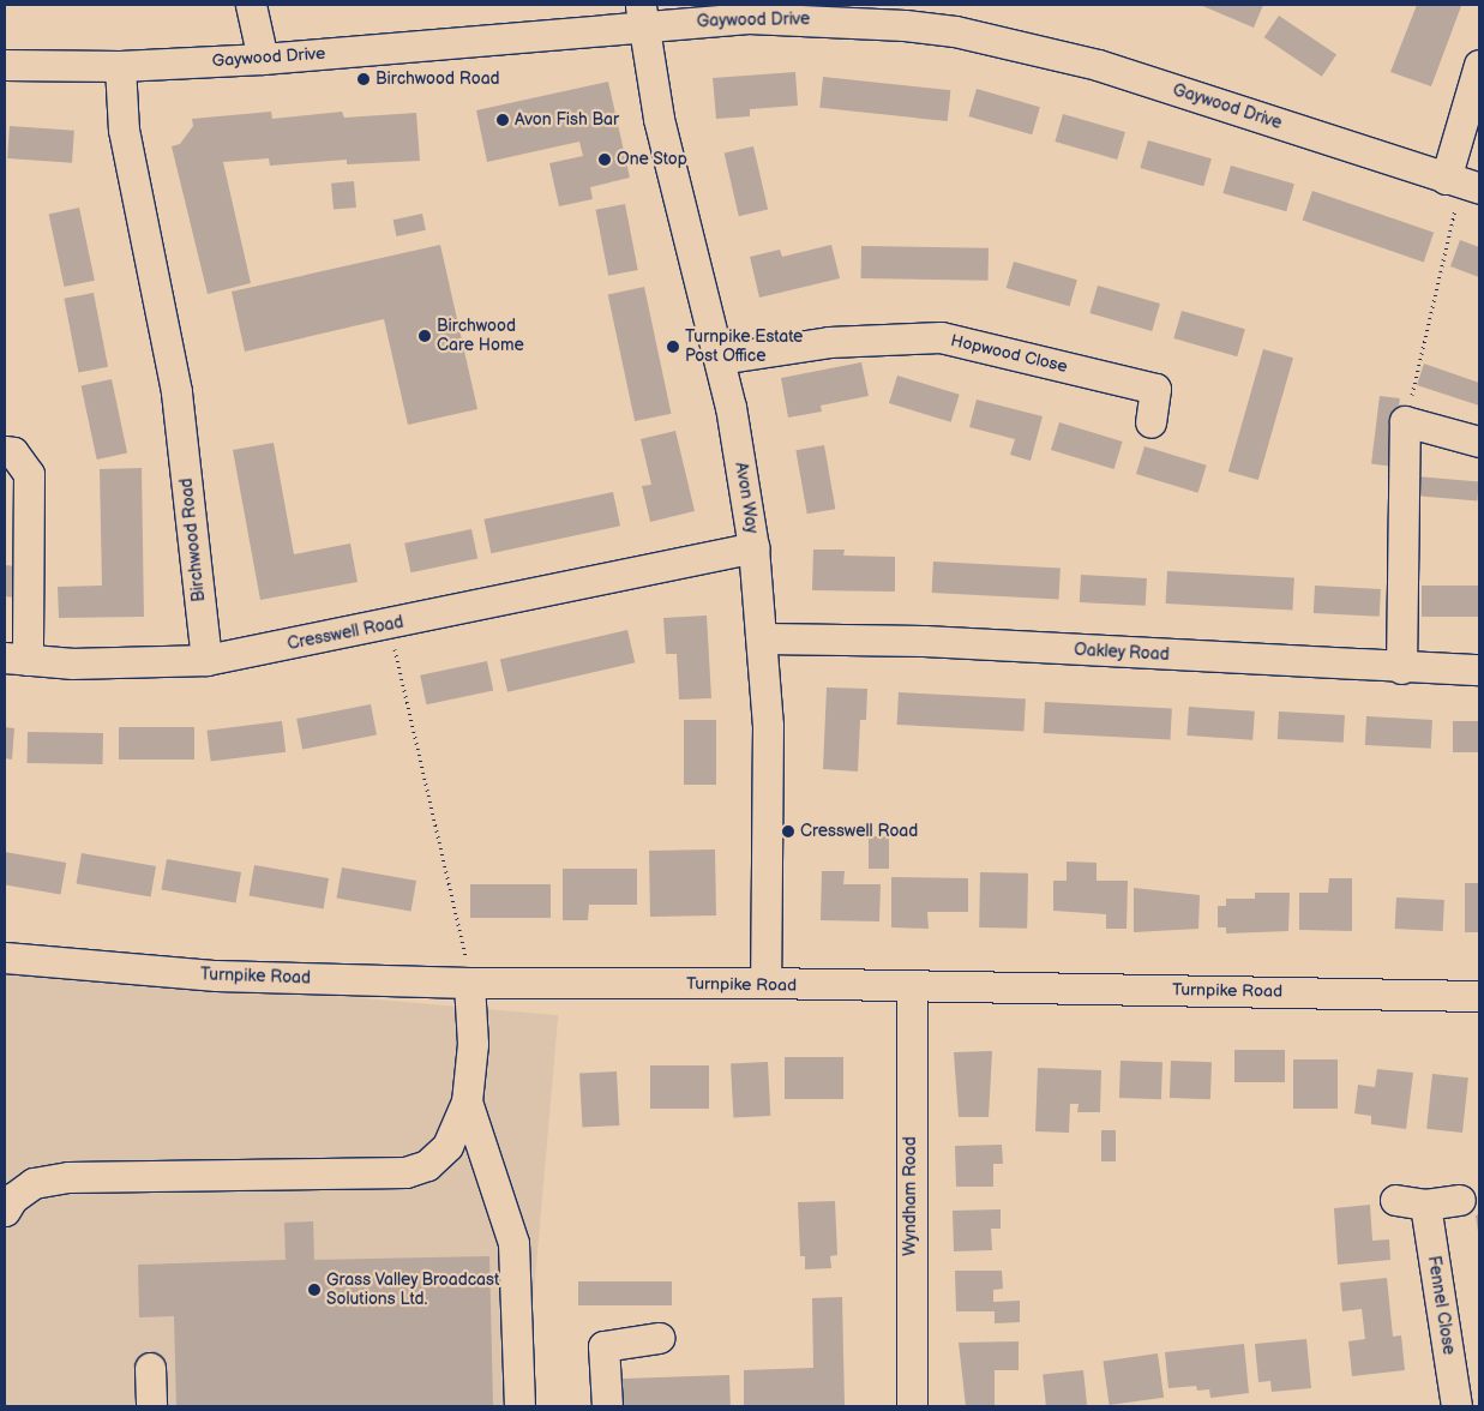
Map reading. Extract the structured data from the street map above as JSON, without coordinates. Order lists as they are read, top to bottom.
{
  "streets": {
    "street": [
      "Gaywood Drive",
      "Hopwood Close",
      "Avon Way",
      "Birchwood Road",
      "Cresswell Road",
      "Oakley Road",
      "Turnpike Road",
      "Wyndham Road",
      "Fennel Close"
    ]
  },
  "crossings": [
    ["Gaywood Drive", "Avon Way"],
    ["Gaywood Drive", "Birchwood Road"],
    ["Hopwood Close", "Avon Way"],
    ["Avon Way", "Cresswell Road"],
    ["Avon Way", "Oakley Road"],
    ["Avon Way", "Turnpike Road"],
    ["Birchwood Road", "Cresswell Road"],
    ["Turnpike Road", "Wyndham Road"]
  ],
  "places": [
    "Birchwood Road",
    "Avon Fish Bar",
    "One Stop",
    "Birchwood Care Home",
    "Turnpike Estate Post Office",
    "Cresswell Road",
    "Grass Valley Broadcast Solutions Ltd."
  ]
}
